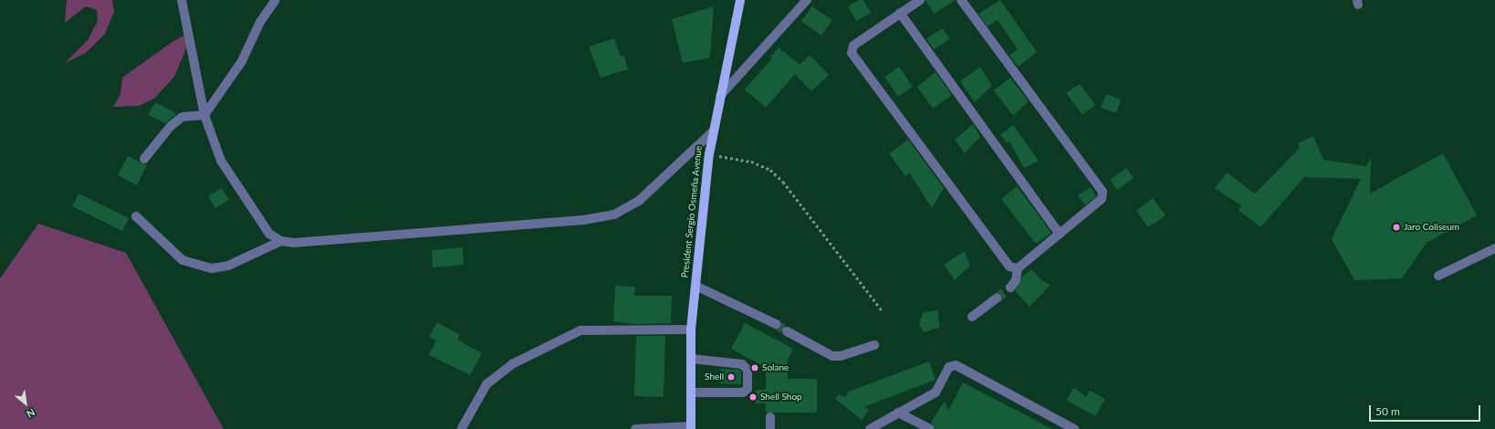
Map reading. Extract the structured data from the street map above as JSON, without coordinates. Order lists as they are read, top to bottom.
{
  "streets": {
    "main road": ["President Sergio Osmeña Avenue"]
  },
  "places": [
    "Jaro Coliseum",
    "Solane",
    "Shell",
    "Shell Shop"
  ],
  "scale_bar": "50 m",
  "north": "bottom right"
}
